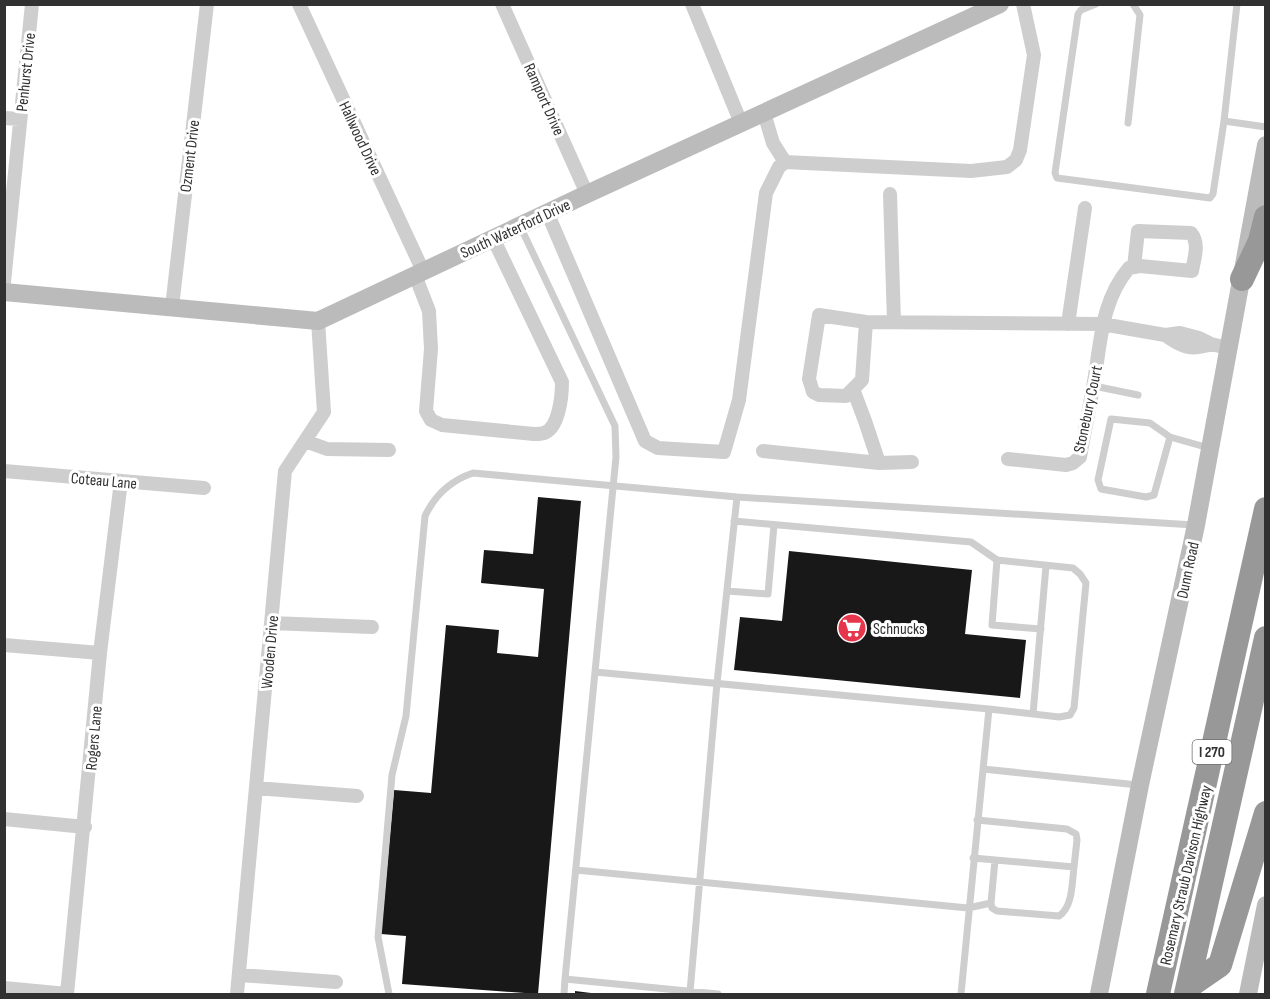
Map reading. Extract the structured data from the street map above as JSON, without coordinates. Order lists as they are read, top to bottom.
{
  "streets": {
    "highway": ["I 270", "Rosemary Straub Davison Highway"],
    "street": [
      "Penhurst Drive",
      "Ramport Drive",
      "Hallwood Drive",
      "Ozment Drive",
      "South Waterford Drive",
      "Stonebury Court",
      "Coteau Lane",
      "Dunn Road",
      "Wooden Drive",
      "Rogers Lane"
    ]
  },
  "crossings": [
    ["Ramport Drive", "South Waterford Drive"],
    ["Hallwood Drive", "South Waterford Drive"],
    ["South Waterford Drive", "Wooden Drive"],
    ["Coteau Lane", "Rogers Lane"]
  ],
  "places": {
    "supermarket": ["Schnucks"]
  }
}
